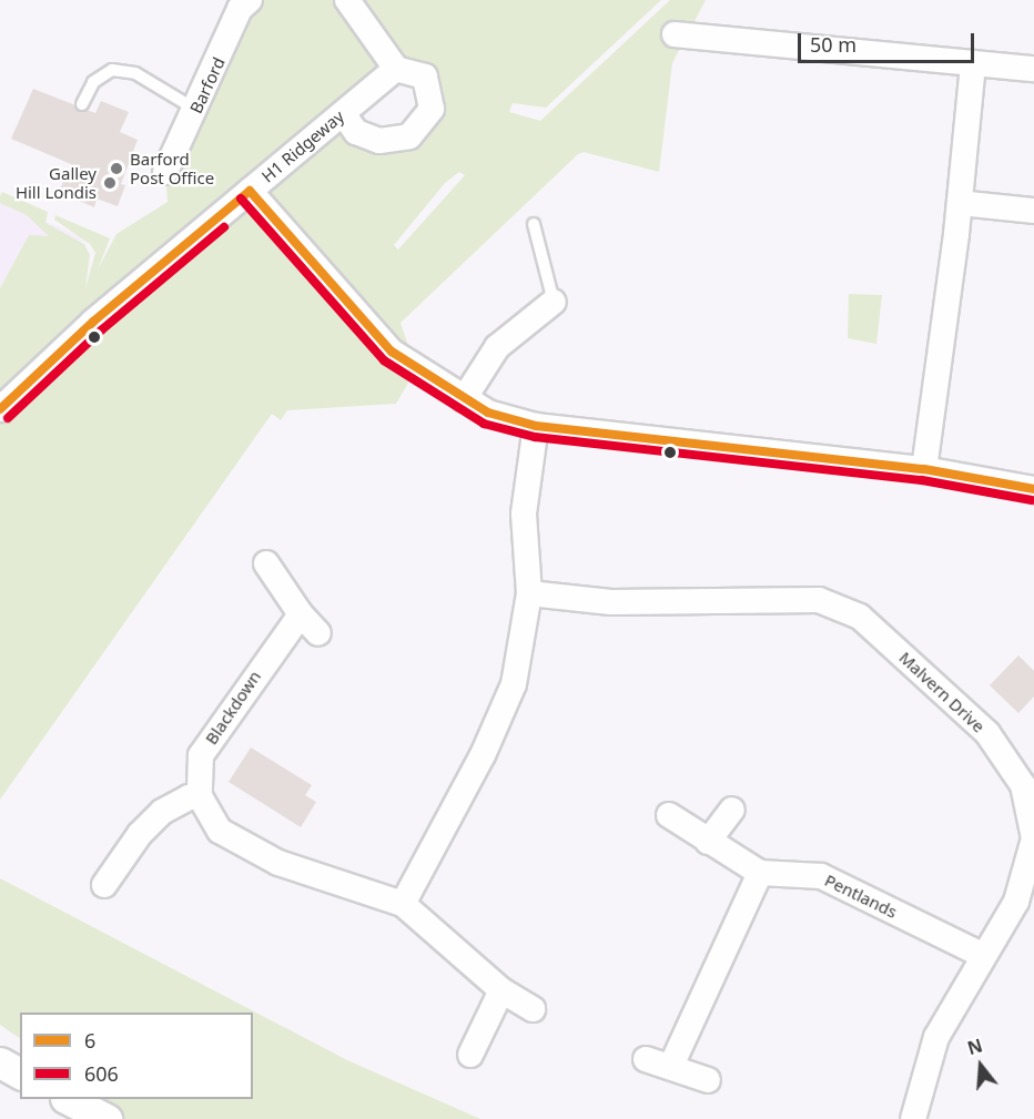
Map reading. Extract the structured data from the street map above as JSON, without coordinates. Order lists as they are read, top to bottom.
{
  "streets": {
    "street": [
      "Barford",
      "H1 Ridgeway",
      "Malvern Drive",
      "Blackdown",
      "Pentlands"
    ]
  },
  "crossings": [
    ["Malvern Drive", "Pentlands"]
  ],
  "places": ["Barford Post Office", "Galley Hill Londis"],
  "lines": ["transit line 6", "transit line 606"],
  "legend": ["6", "606"],
  "scale_bar": "50 m",
  "north": "top"
}
